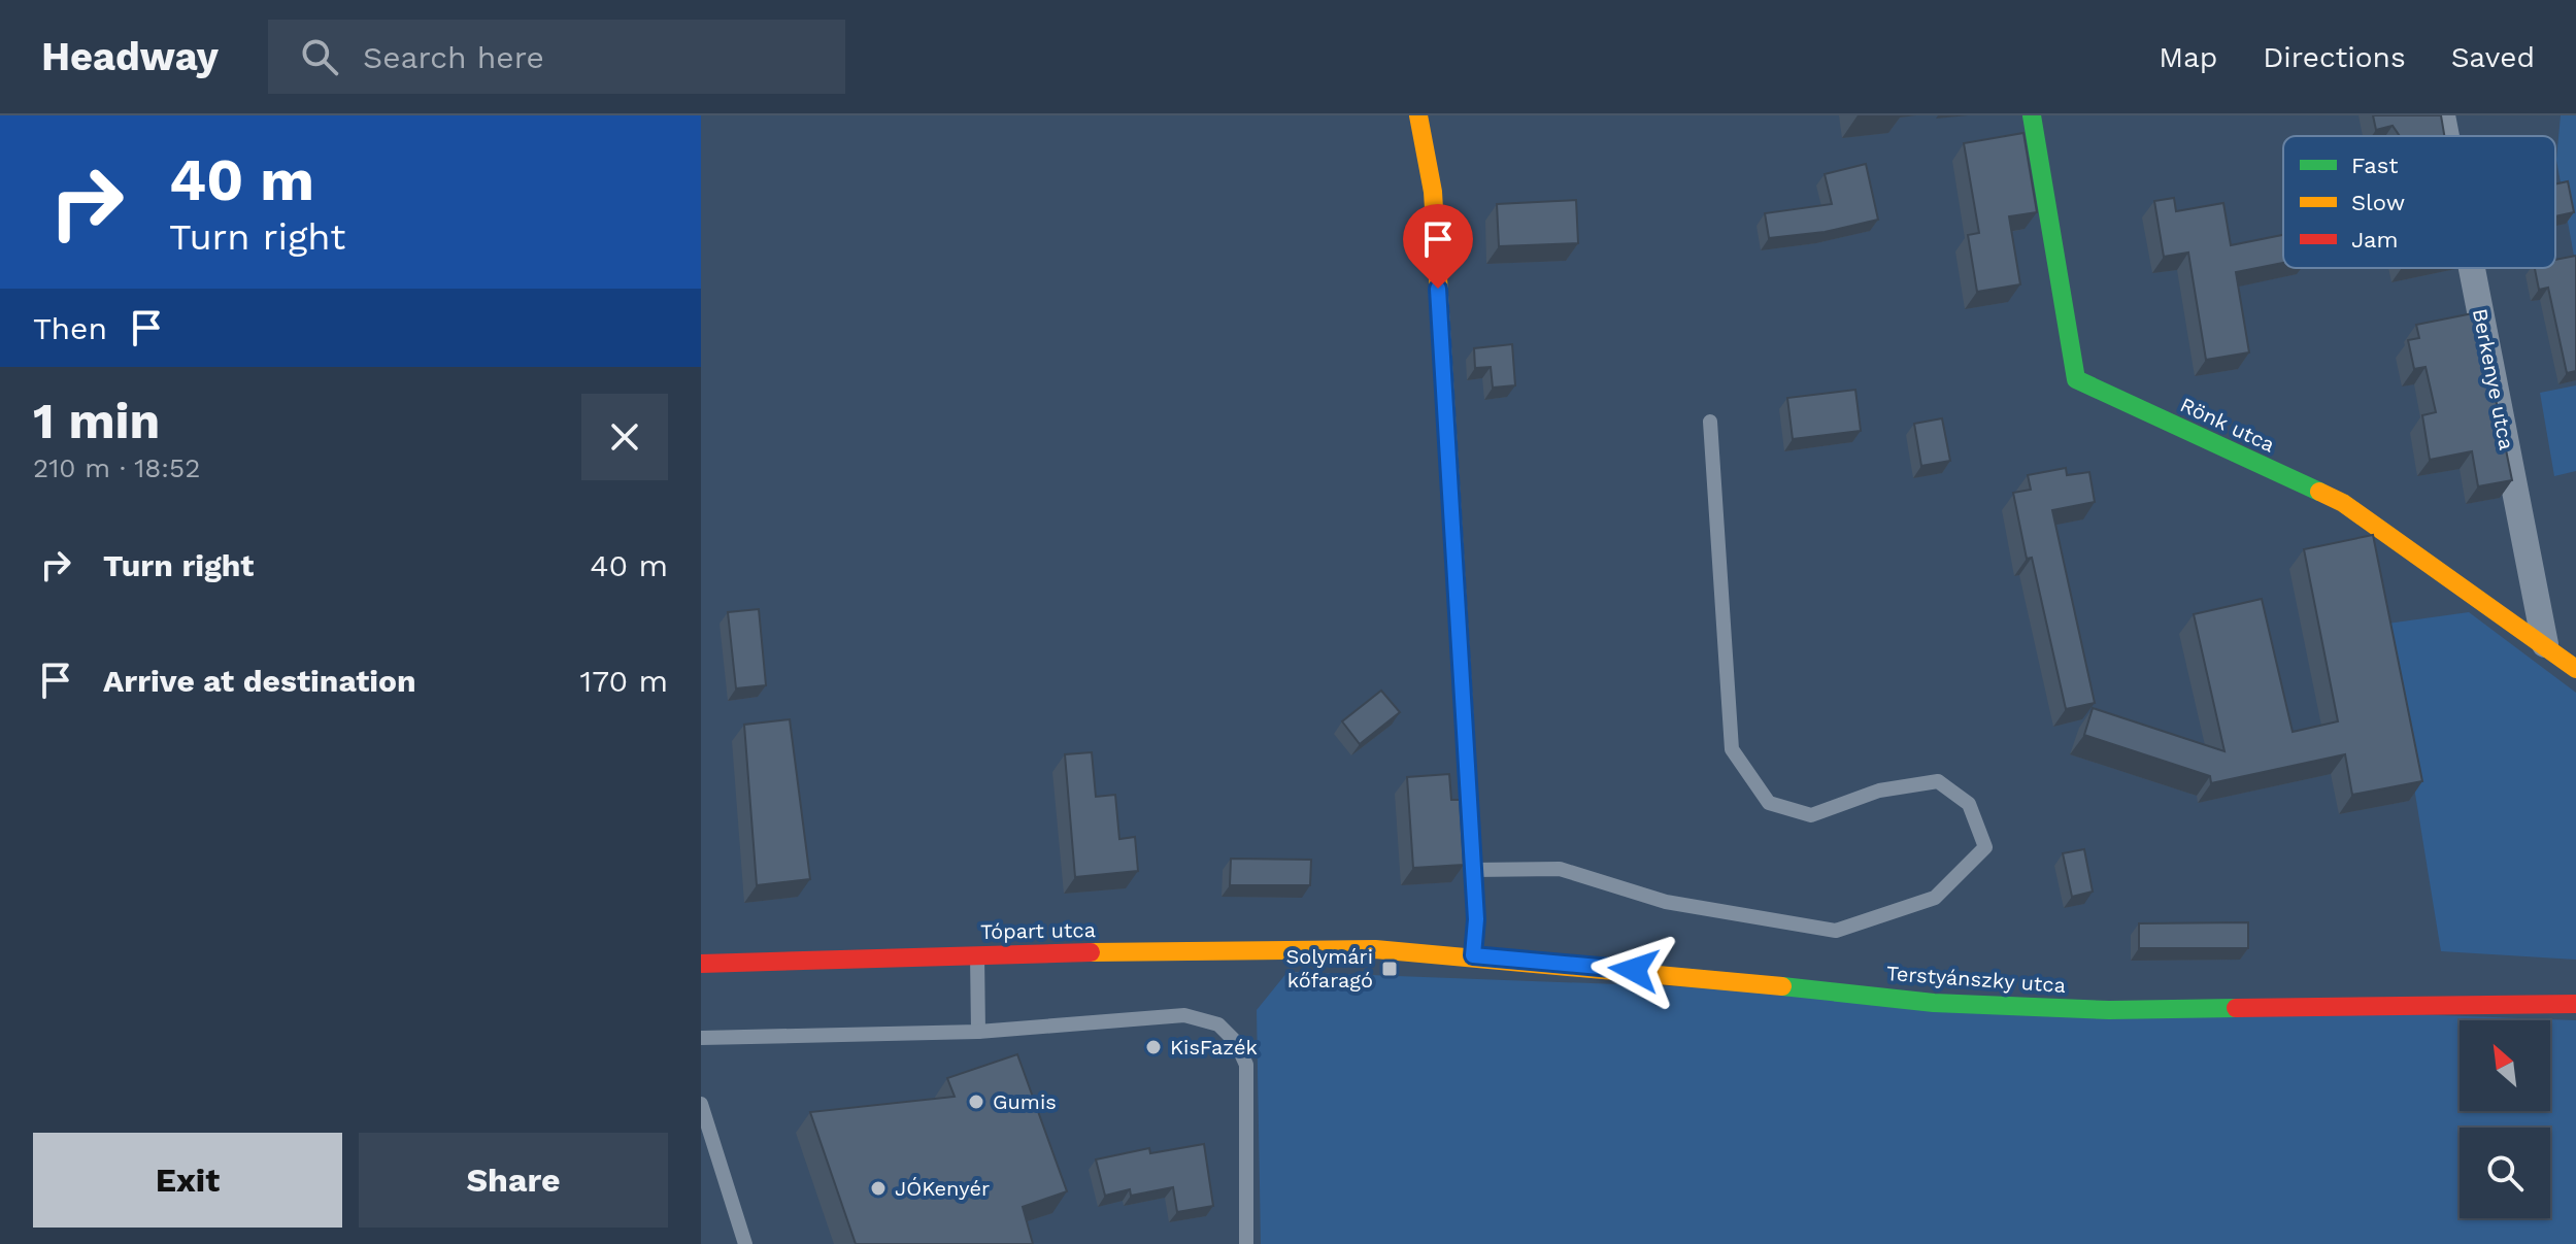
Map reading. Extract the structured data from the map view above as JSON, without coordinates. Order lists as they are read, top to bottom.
{
  "streets": {
    "main road": ["Rönk utca", "Tópart utca", "Terstyánszky utca"],
    "street": ["Berkenye utca"]
  },
  "crossings": [
    ["Berkenye utca", "Rönk utca"],
    ["Tópart utca", "Terstyánszky utca"]
  ],
  "places": {
    "transit": ["Solymári kőfaragó"],
    "other": ["KisFazék", "Gumis", "JÓKenyér"]
  },
  "legend": ["Fast", "Slow", "Jam"],
  "north": "top left",
  "page": {
    "header": "Headway",
    "search": "Search here",
    "nav": ["Map", "Directions", "Saved"],
    "turn": ["40 m", "Turn right"],
    "then": "Then",
    "heading": ["1 min", "210 m · 18:52"],
    "list": [
      {
        "name": "Turn right",
        "value": "40 m"
      },
      {
        "name": "Arrive at destination",
        "value": "170 m"
      }
    ],
    "buttons": ["Exit", "Share"]
  }
}
